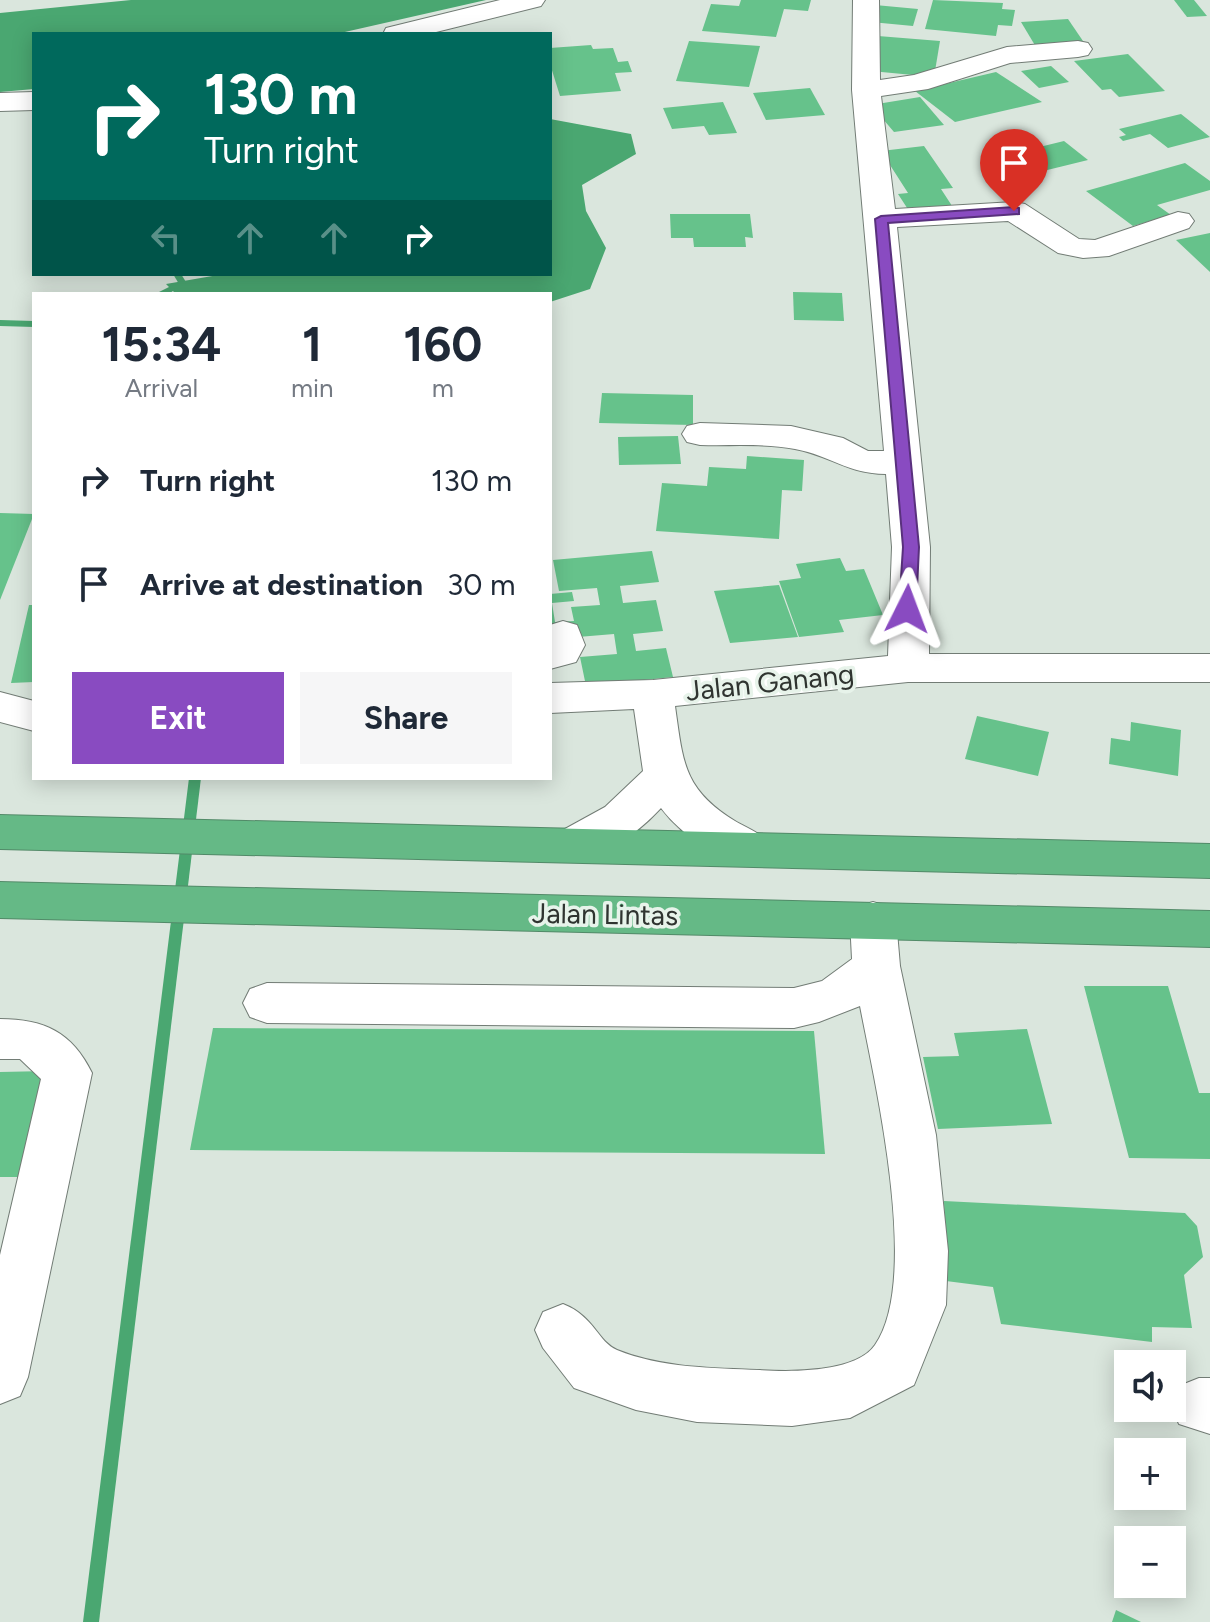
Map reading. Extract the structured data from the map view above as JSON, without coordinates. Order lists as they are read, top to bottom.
{
  "streets": {
    "highway": ["Jalan Lintas"],
    "street": ["Jalan Ganang"]
  },
  "page": {
    "turn": ["130 m", "Turn right"],
    "eta": [
      "15:34",
      "Arrival",
      "1",
      "min",
      "160",
      "m"
    ],
    "list": [
      {
        "name": "Turn right",
        "value": "130 m"
      },
      {
        "name": "Arrive at destination",
        "value": "30 m"
      }
    ],
    "buttons": ["Exit", "Share"],
    "map_buttons": ["+", "−"]
  }
}
